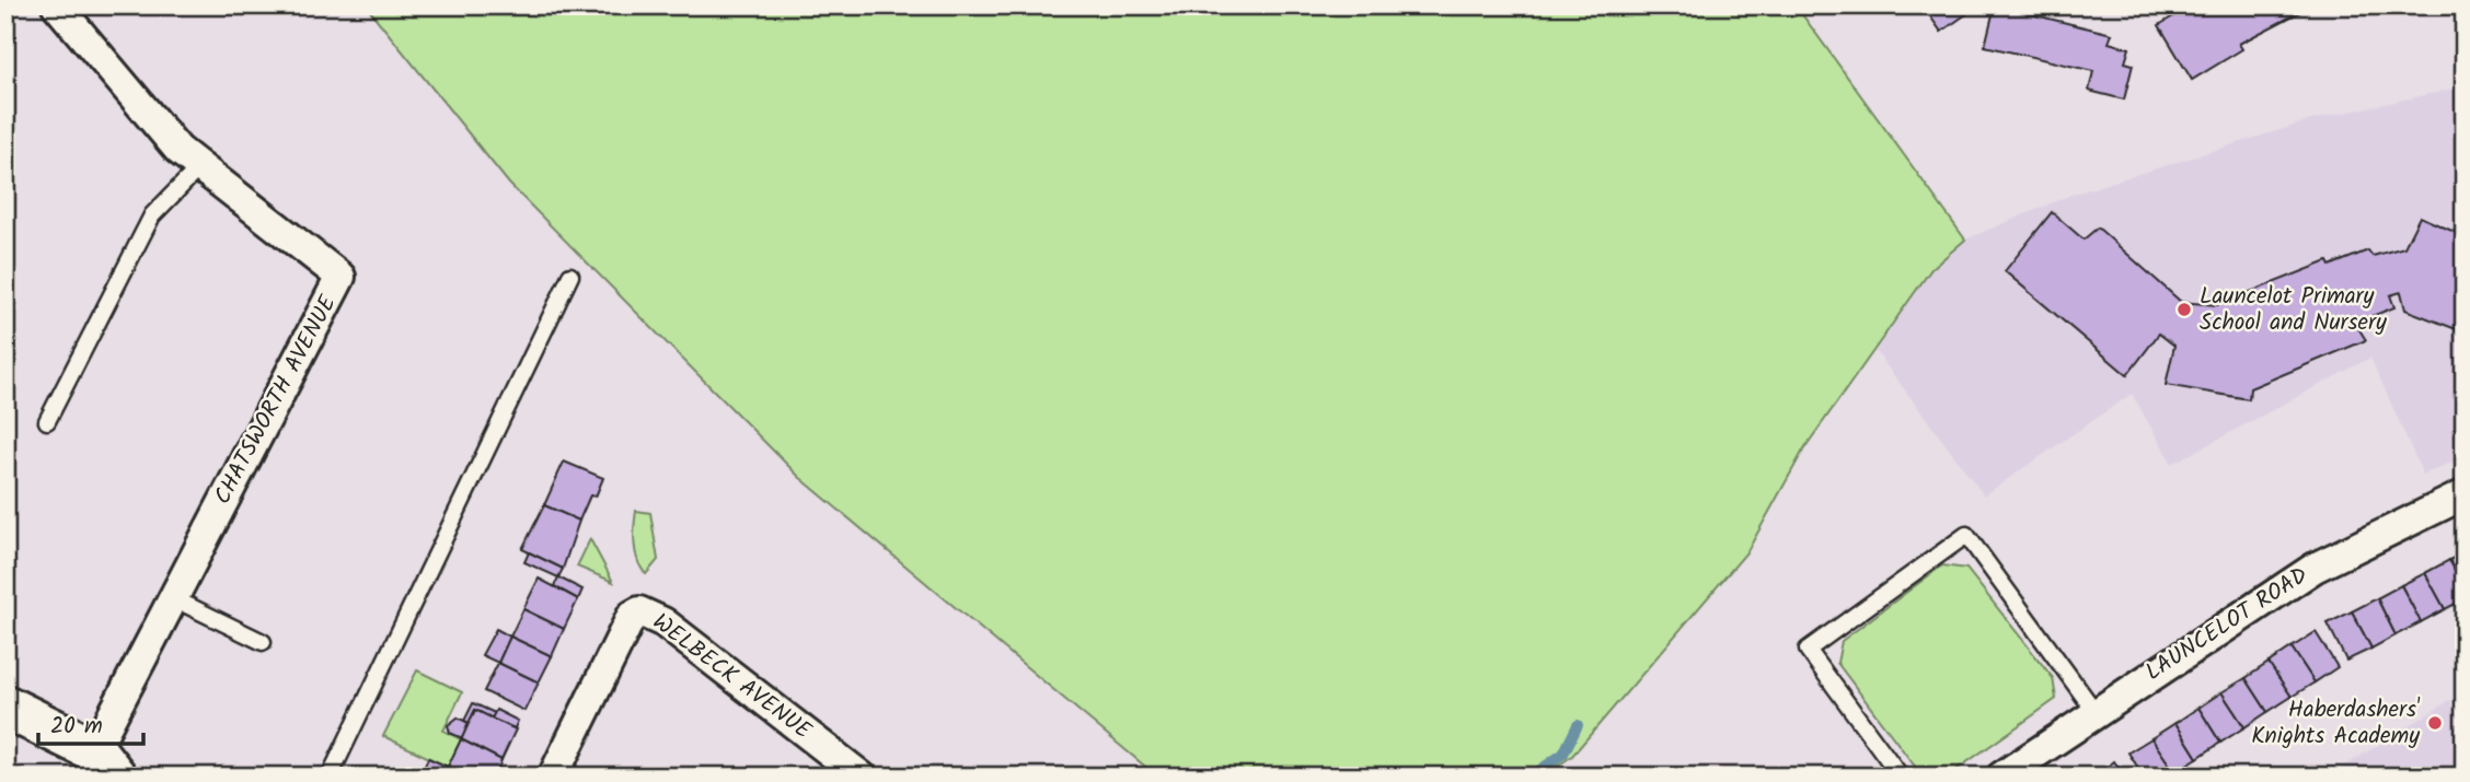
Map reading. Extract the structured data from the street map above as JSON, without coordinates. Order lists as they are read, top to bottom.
{
  "streets": {
    "street": ["CHATSWORTH AVENUE", "LAUNCELOT ROAD", "WELBECK AVENUE"]
  },
  "places": ["Launcelot Primary School and Nursery", "Haberdashers' Knights Academy"],
  "scale_bar": "20 m"
}
